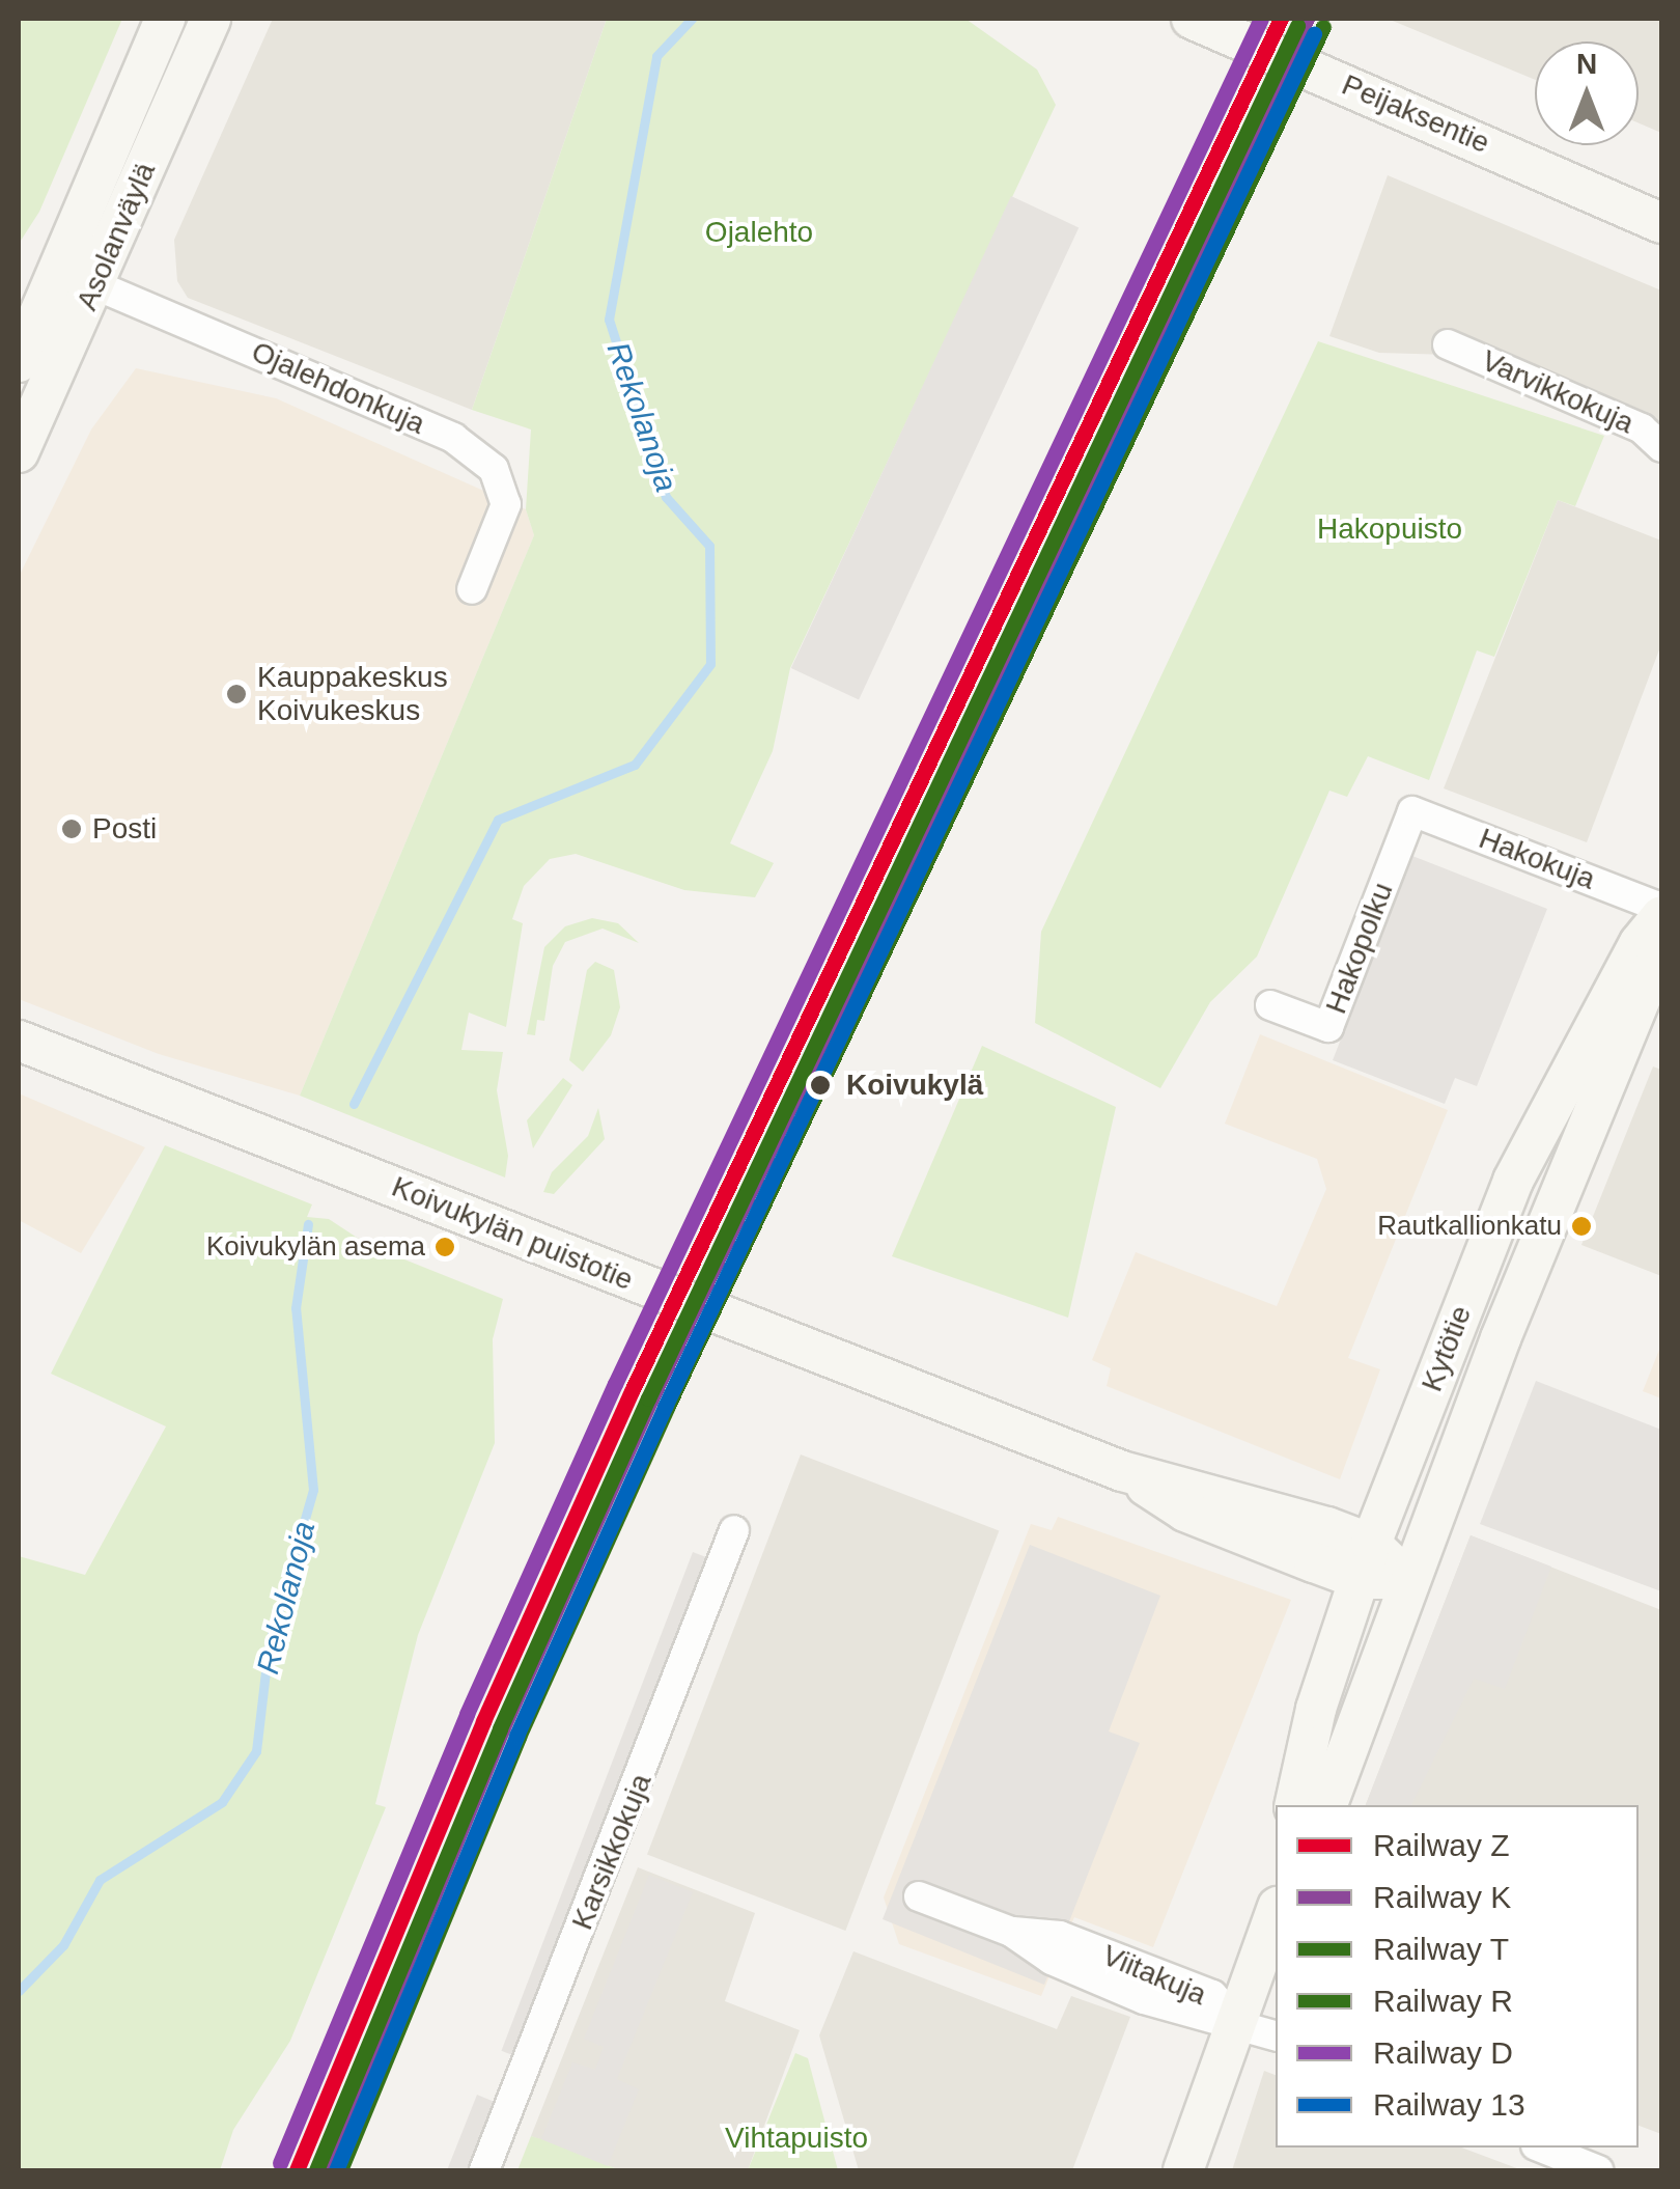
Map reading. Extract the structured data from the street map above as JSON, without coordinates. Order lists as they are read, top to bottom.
{
  "streets": {
    "street": [
      "Peijaksentie",
      "Asolanväylä",
      "Ojalehdonkuja",
      "Varvikkokuja",
      "Hakokuja",
      "Hakopolku",
      "Koivukylän puistotie",
      "Kytötie",
      "Karsikkokuja",
      "Viitakuja"
    ]
  },
  "crossings": [
    ["Asolanväylä", "Ojalehdonkuja"],
    ["Hakokuja", "Hakopolku"],
    ["Koivukylän puistotie", "Kytötie"]
  ],
  "water": ["Rekolanoja"],
  "parks": ["Ojalehto", "Hakopuisto", "Vihtapuisto"],
  "places": [
    "Kauppakeskus Koivukeskus",
    "Posti",
    "Koivukylä",
    "Rautkallionkatu",
    "Koivukylän asema"
  ],
  "lines": [
    "rail line Z",
    "rail line K",
    "rail line D",
    "rail line R",
    "rail line T",
    "rail line 13"
  ],
  "legend": [
    "Railway Z",
    "Railway K",
    "Railway T",
    "Railway R",
    "Railway D",
    "Railway 13"
  ],
  "north": "top"
}
